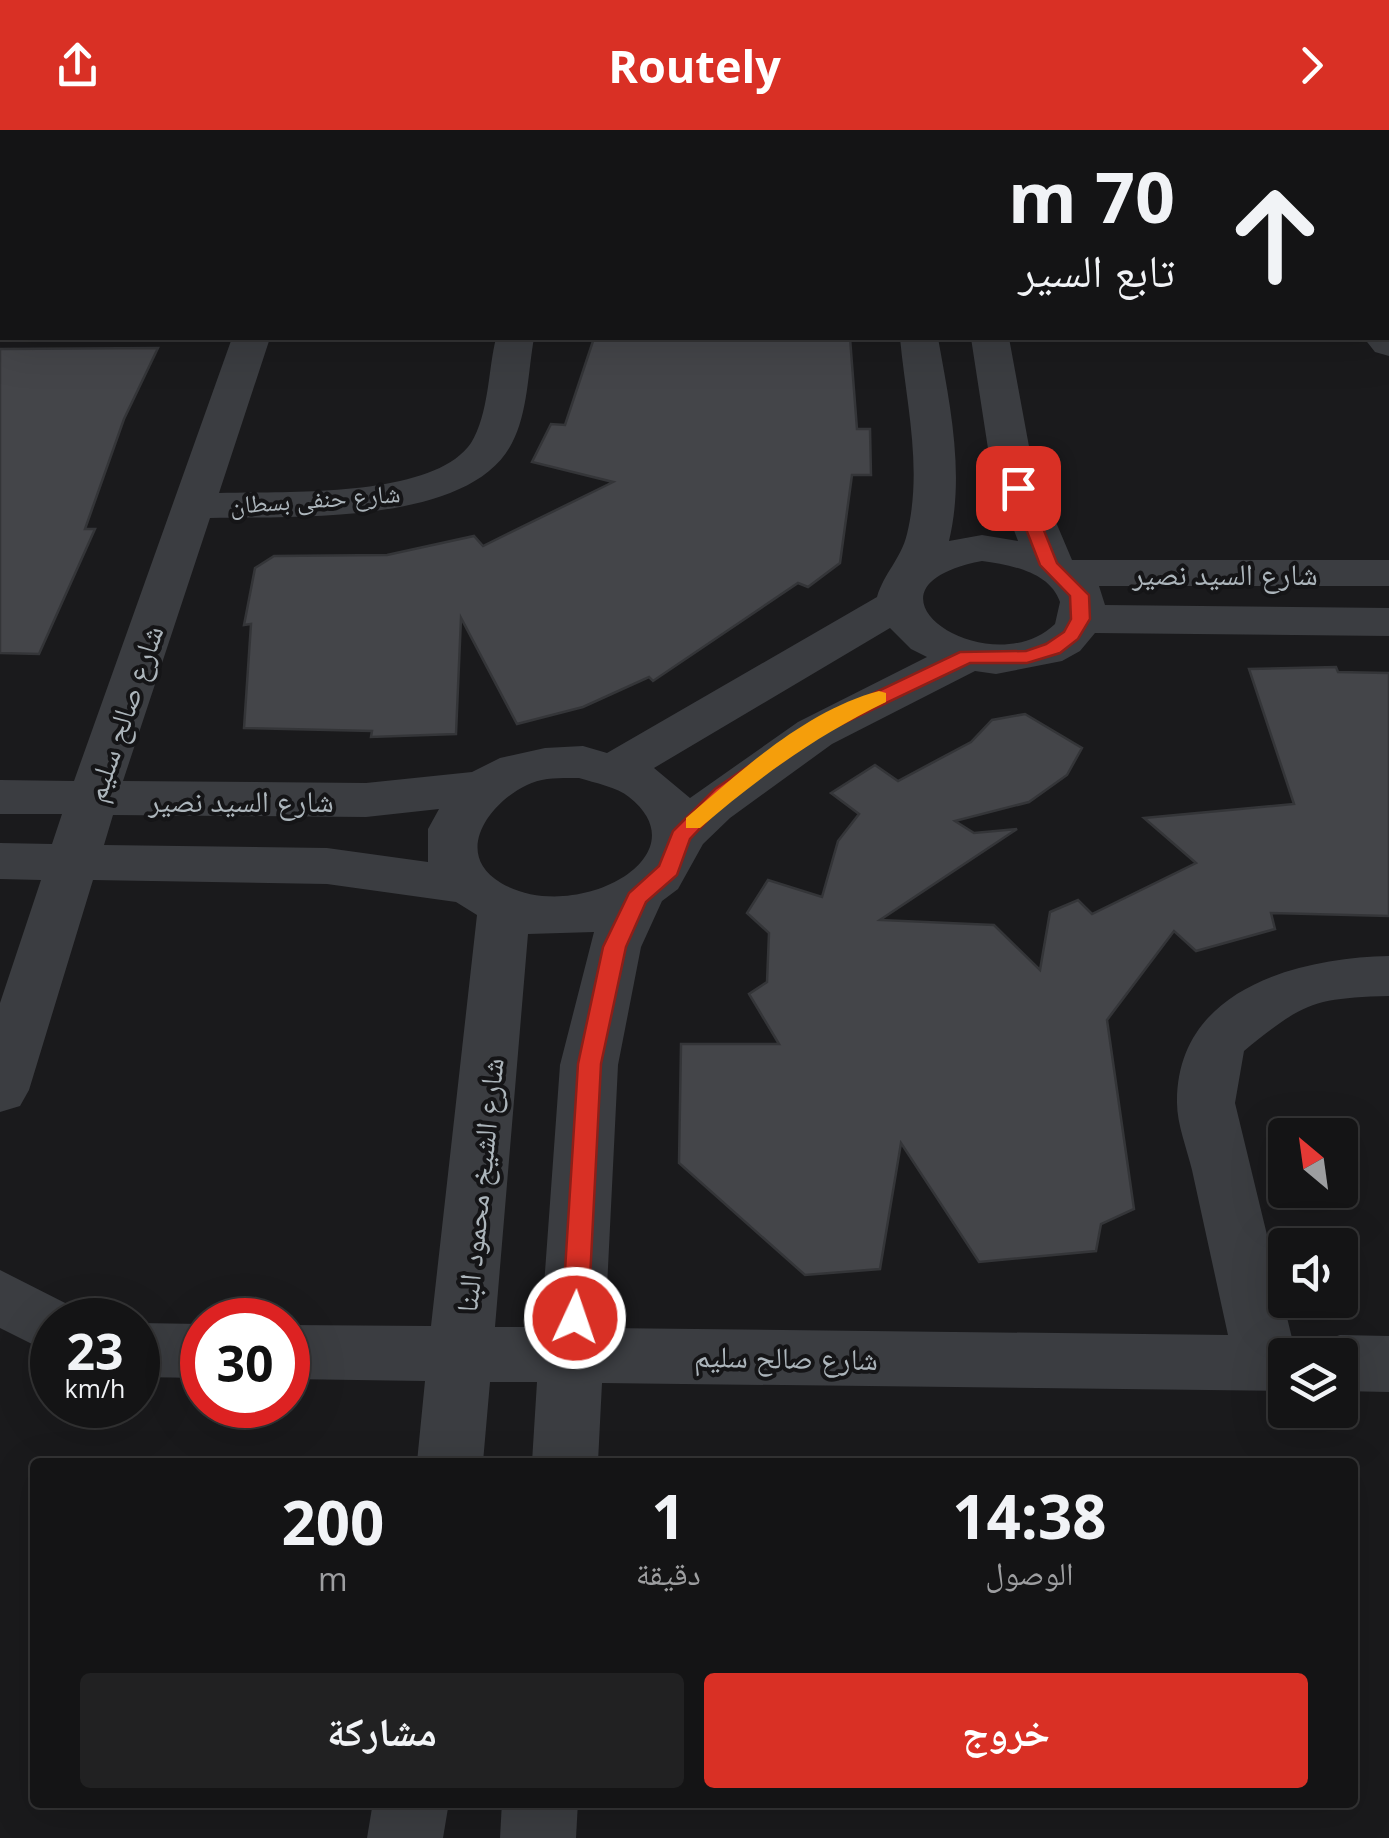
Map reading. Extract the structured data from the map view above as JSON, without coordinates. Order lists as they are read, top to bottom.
{
  "streets": {
    "street": [
      "شارع حنفى بسطان",
      "شارع السيد نصير",
      "شارع صالح سليم",
      "شارع الشيخ محمود البنا"
    ]
  },
  "crossings": [
    ["شارع حنفى بسطان", "شارع صالح سليم"],
    ["شارع السيد نصير", "شارع صالح سليم"],
    ["شارع السيد نصير", "شارع الشيخ محمود البنا"],
    ["شارع صالح سليم", "شارع الشيخ محمود البنا"]
  ],
  "north": "top left",
  "page": {
    "header": "Routely",
    "turn": ["70 m", "تابع السير"],
    "speed": "23 km/h",
    "limit": "30",
    "eta": [
      "14:38",
      "الوصول",
      "1",
      "دقيقة",
      "200",
      "m"
    ],
    "buttons": ["خروج", "مشاركة"]
  }
}
